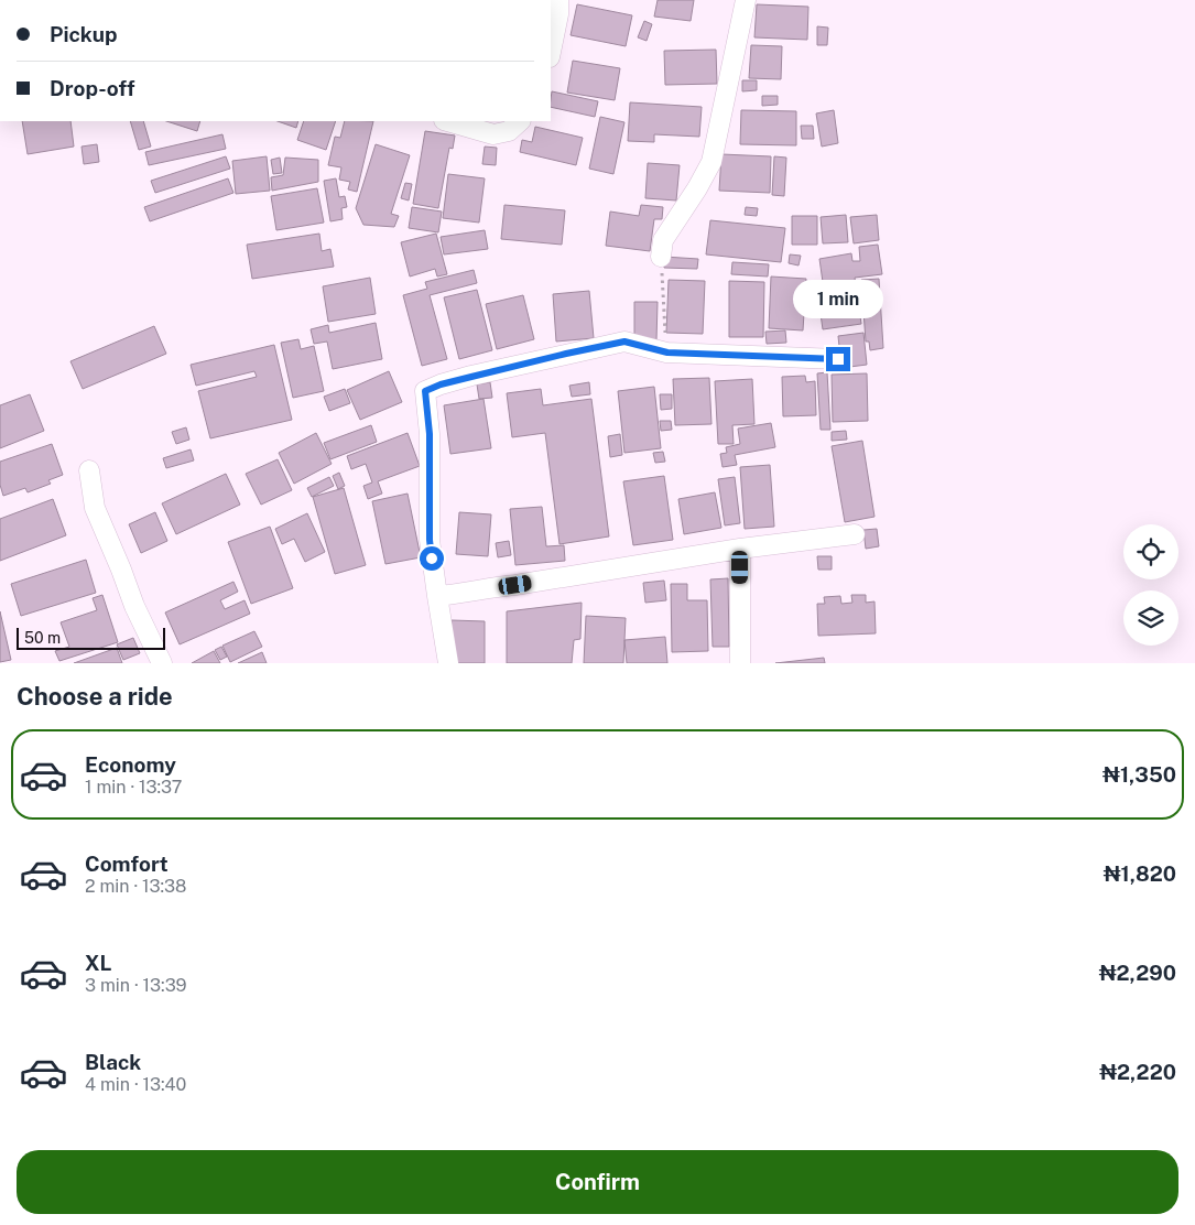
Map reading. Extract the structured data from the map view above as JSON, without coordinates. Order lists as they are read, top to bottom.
{
  "scale_bar": "50 m",
  "page": {
    "banner": ["Pickup", "Drop-off"],
    "bubble": "1 min",
    "scale": "50 m",
    "heading": "Choose a ride",
    "list": [
      {
        "name": "Economy",
        "note": "1 min · 13:37",
        "value": "₦1,350"
      },
      {
        "name": "Comfort",
        "note": "2 min · 13:38",
        "value": "₦1,820"
      },
      {
        "name": "XL",
        "note": "3 min · 13:39",
        "value": "₦2,290"
      },
      {
        "name": "Black",
        "note": "4 min · 13:40",
        "value": "₦2,220"
      }
    ],
    "buttons": "Confirm"
  }
}
